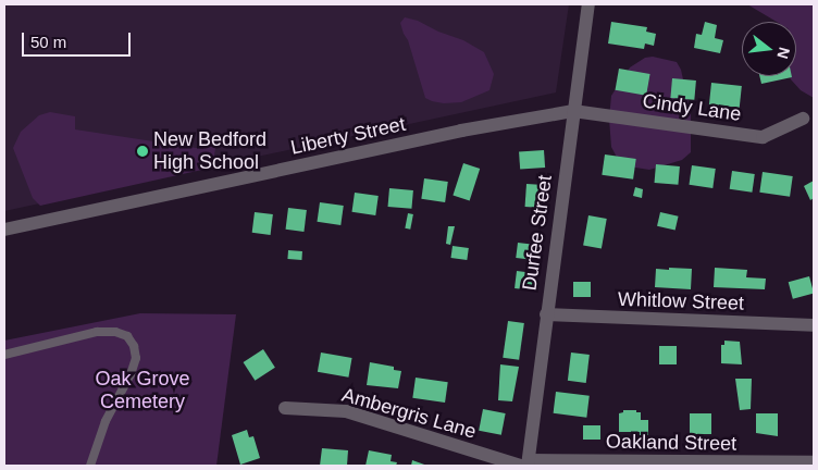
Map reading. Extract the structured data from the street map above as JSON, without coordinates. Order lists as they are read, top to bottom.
{
  "streets": {
    "street": [
      "Cindy Lane",
      "Liberty Street",
      "Durfee Street",
      "Whitlow Street",
      "Ambergris Lane",
      "Oakland Street"
    ]
  },
  "crossings": [
    ["Cindy Lane", "Liberty Street"],
    ["Cindy Lane", "Durfee Street"],
    ["Liberty Street", "Durfee Street"],
    ["Durfee Street", "Whitlow Street"],
    ["Durfee Street", "Ambergris Lane"],
    ["Durfee Street", "Oakland Street"],
    ["Ambergris Lane", "Oakland Street"]
  ],
  "parks": ["Oak Grove Cemetery"],
  "places": ["New Bedford High School"],
  "scale_bar": "50 m",
  "north": "right"
}
